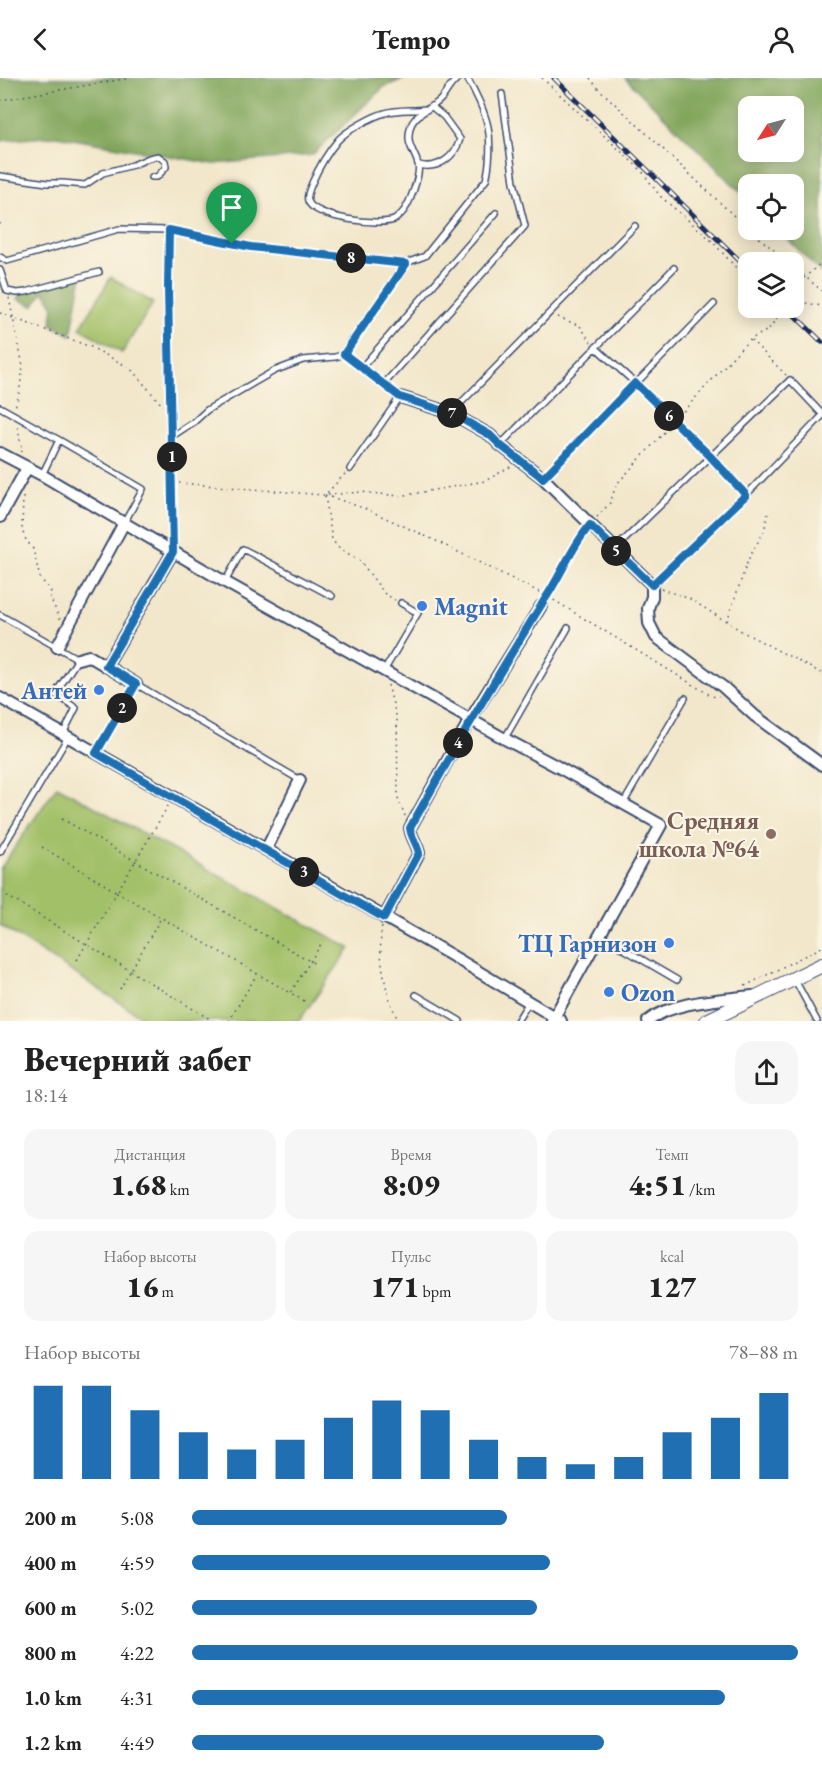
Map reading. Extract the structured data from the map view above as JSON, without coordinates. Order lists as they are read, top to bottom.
{
  "places": [
    "Magnit",
    "Антей",
    "Средняя школа №64",
    "ТЦ Гарнизон",
    "Ozon"
  ],
  "north": "bottom left",
  "page": {
    "header": "Tempo",
    "pins": [
      "8",
      "7",
      "6",
      "1",
      "5",
      "2",
      "4",
      "3"
    ],
    "heading": ["Вечерний забег", "18:14"],
    "stats": [
      ["Дистанция", "1.68 km"],
      ["Время", "8:09"],
      ["Темп", "4:51 /km"],
      ["Набор высоты", "16 m"],
      ["Пульс", "171 bpm"],
      ["kcal", "127"]
    ],
    "chart": ["Набор высоты", "78–88 m"],
    "list": [
      {
        "name": "200 m",
        "note": "5:08"
      },
      {
        "name": "400 m",
        "note": "4:59"
      },
      {
        "name": "600 m",
        "note": "5:02"
      },
      {
        "name": "800 m",
        "note": "4:22"
      },
      {
        "name": "1.0 km",
        "note": "4:31"
      },
      {
        "name": "1.2 km",
        "note": "4:49"
      }
    ]
  }
}
